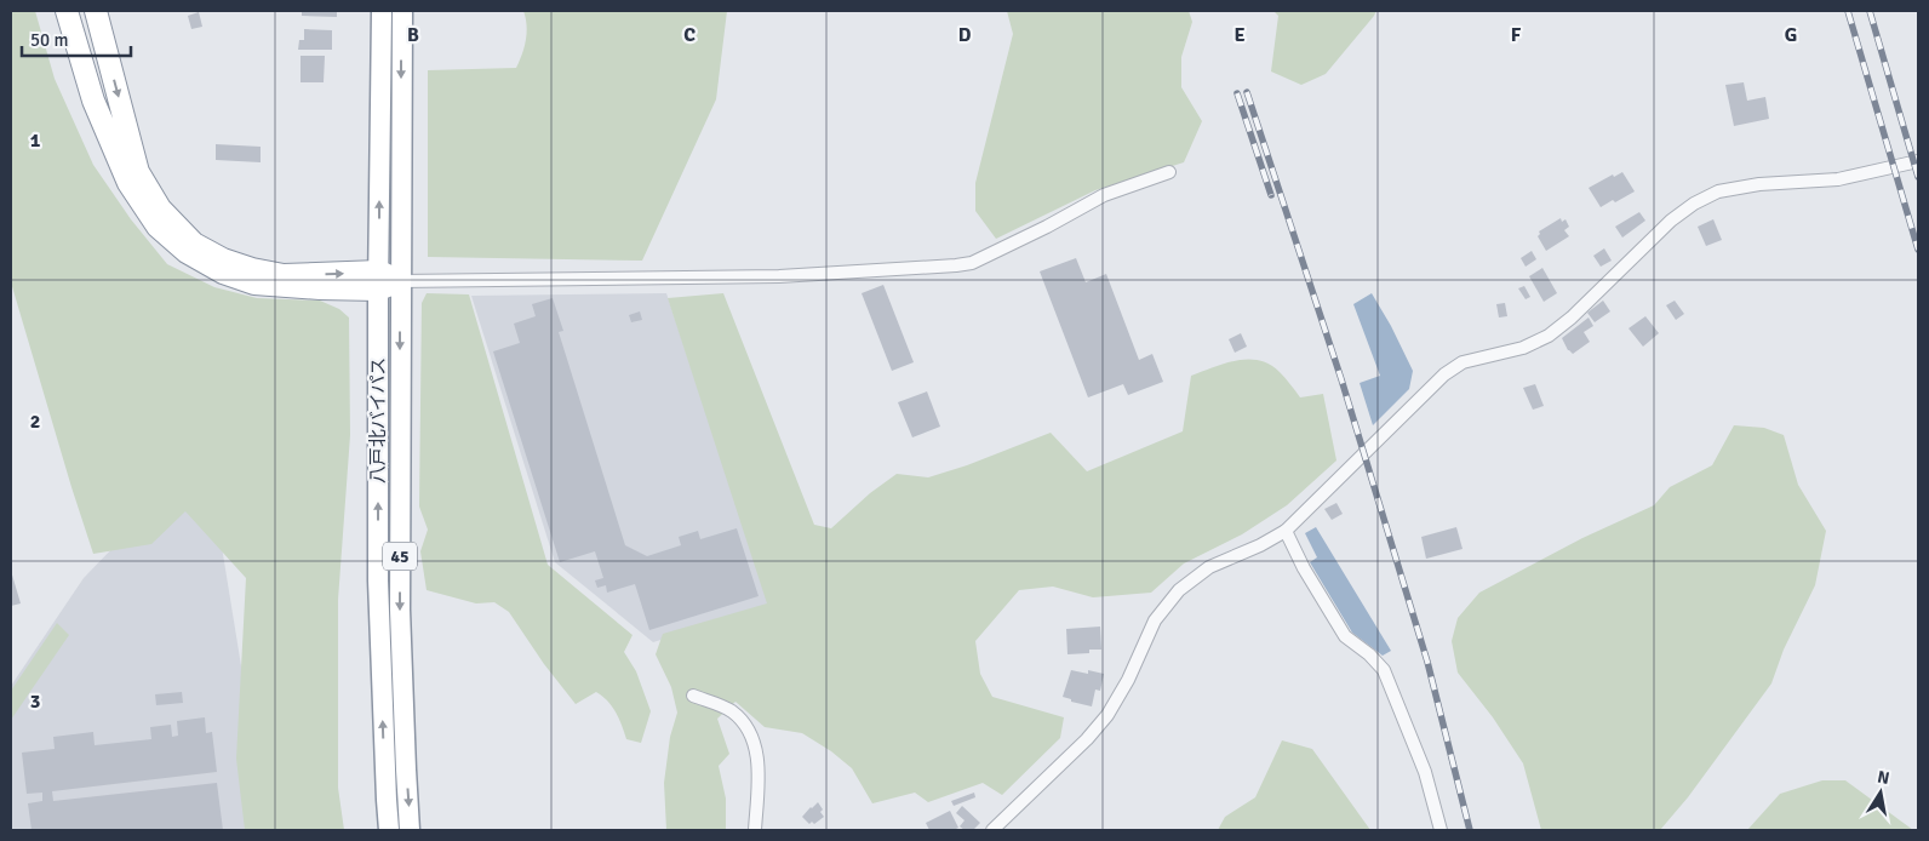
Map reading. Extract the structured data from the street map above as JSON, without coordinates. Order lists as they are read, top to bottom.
{
  "streets": {
    "highway": ["八戸北バイパス", "45"]
  },
  "scale_bar": "50 m",
  "north": "top",
  "grid": {
    "columns": [
      "B",
      "C",
      "D",
      "E",
      "F",
      "G"
    ],
    "rows": ["1", "2", "3"]
  }
}
